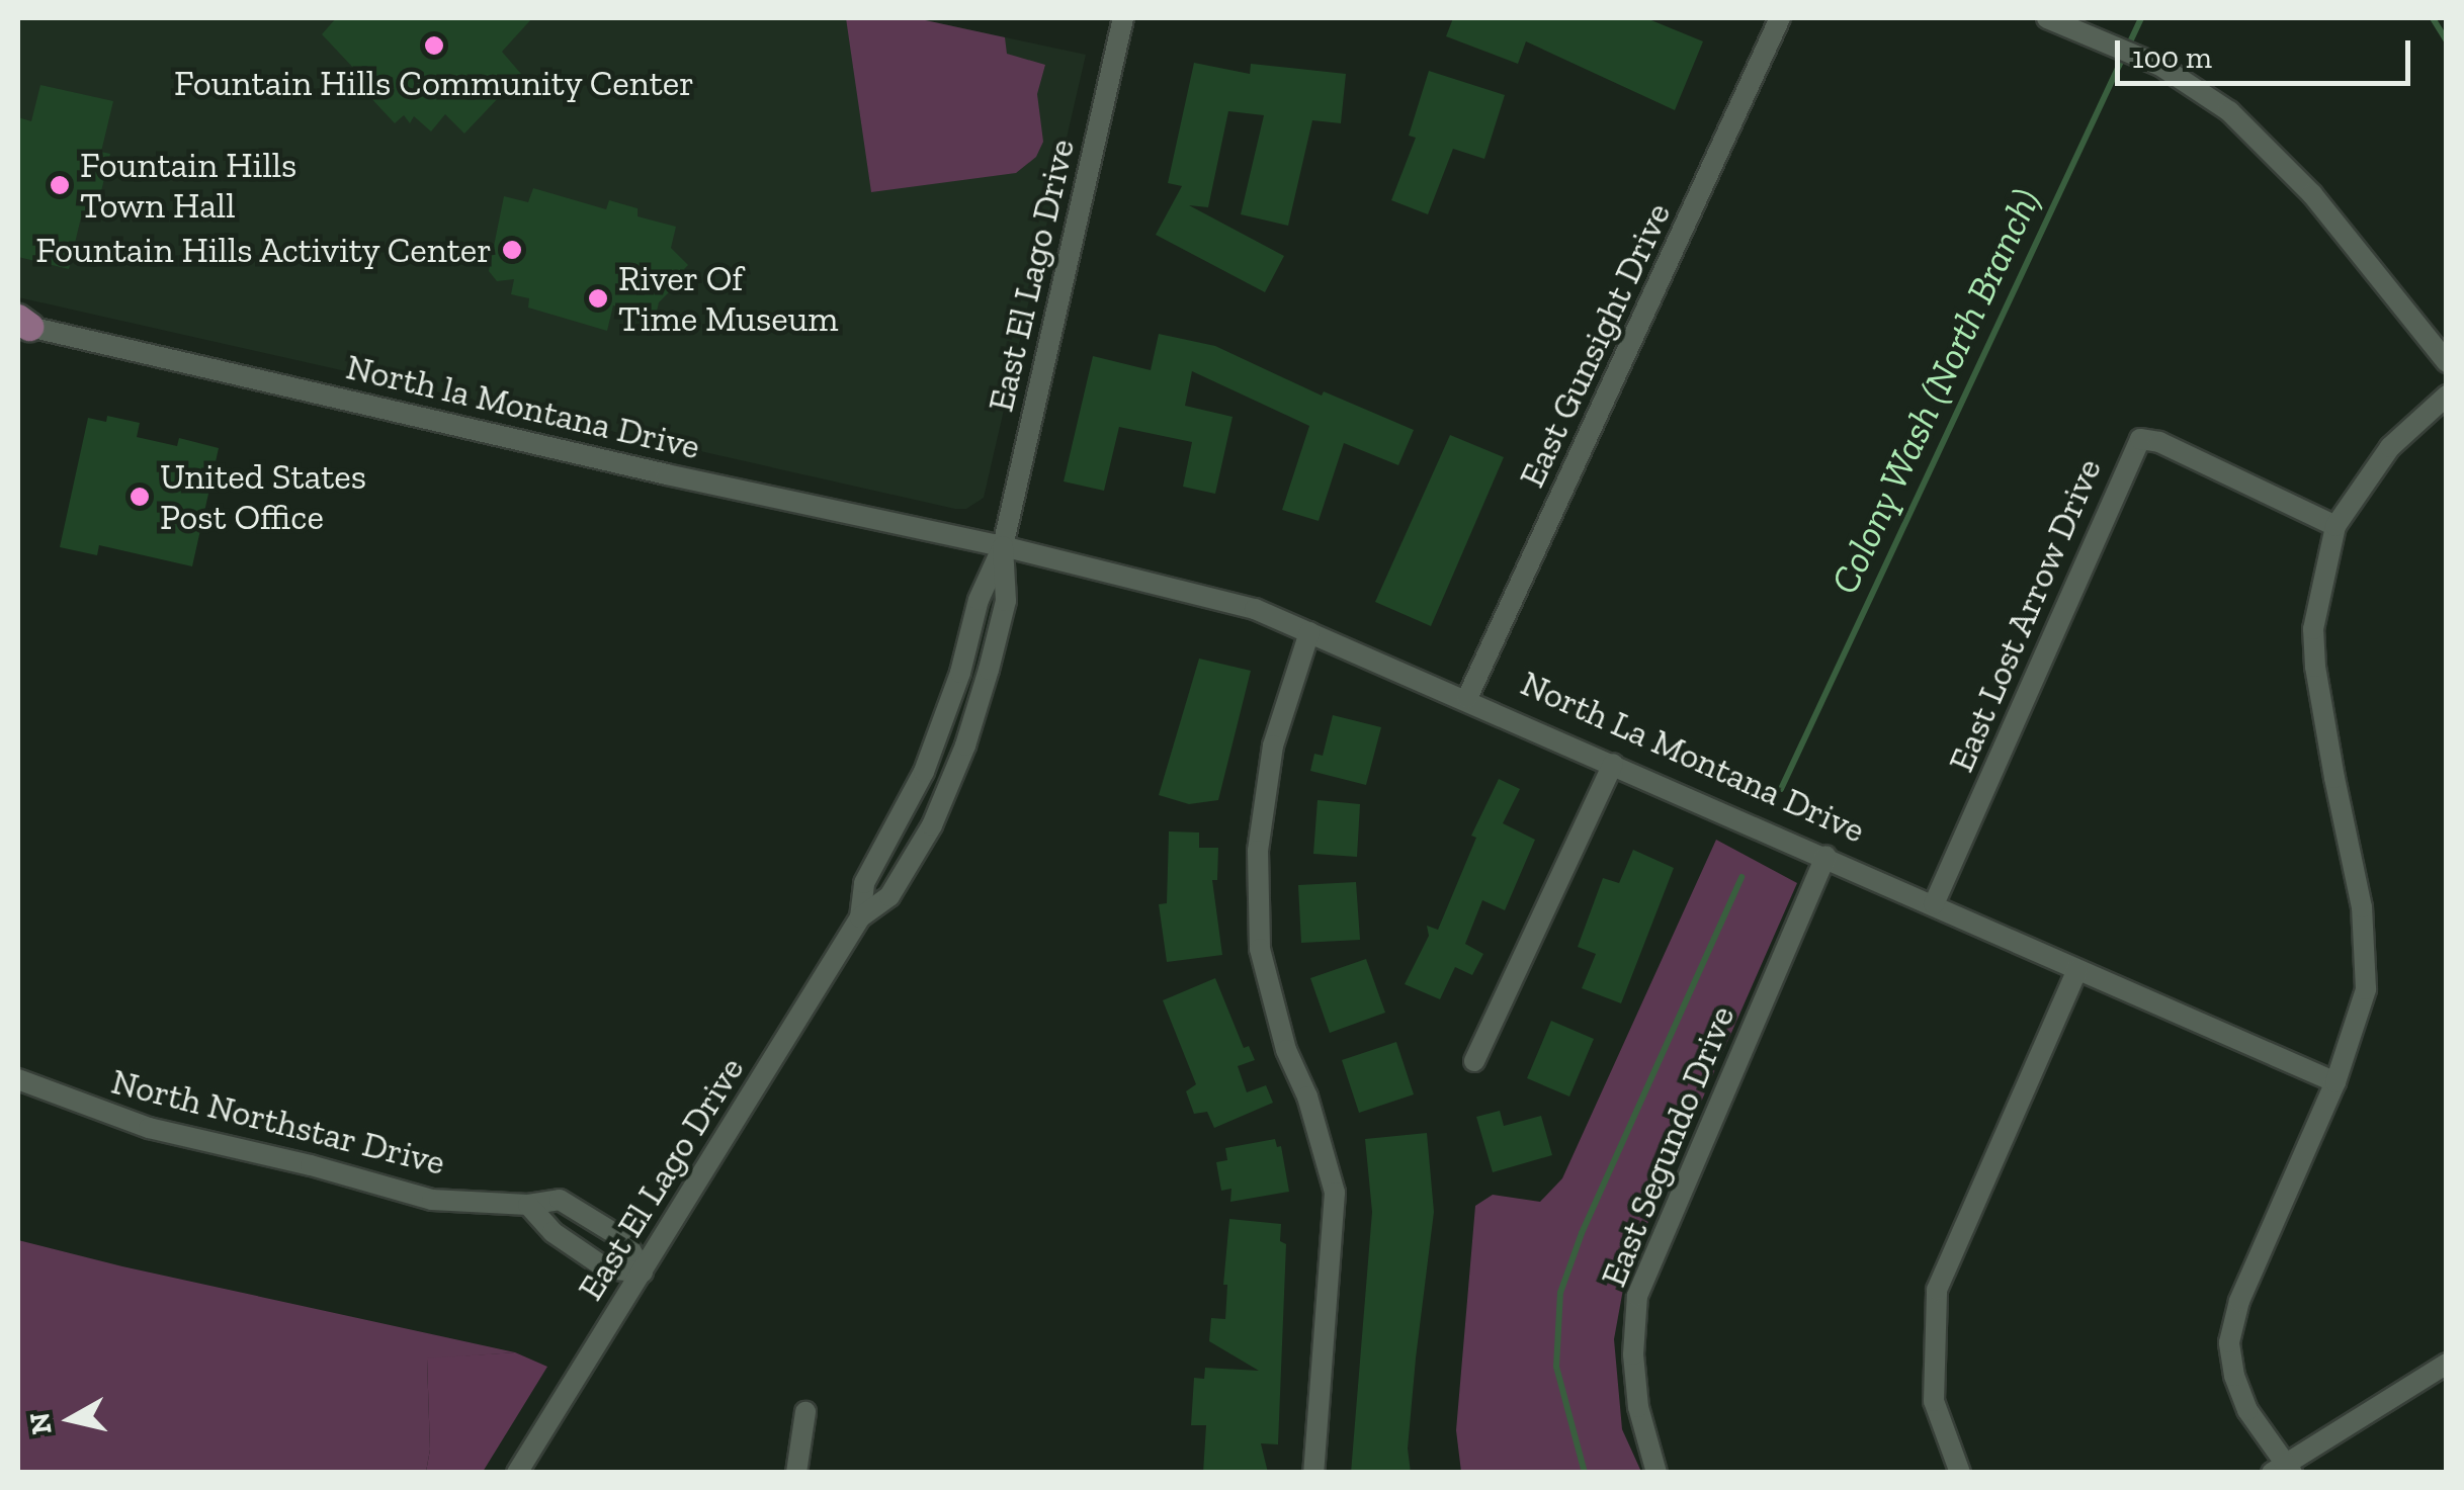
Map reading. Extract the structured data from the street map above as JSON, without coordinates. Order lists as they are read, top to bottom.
{
  "streets": {
    "street": [
      "East El Lago Drive",
      "East Gunsight Drive",
      "North la Montana Drive",
      "East Lost Arrow Drive",
      "North La Montana Drive",
      "North Northstar Drive",
      "East Segundo Drive"
    ]
  },
  "crossings": [
    ["East El Lago Drive", "North la Montana Drive"],
    ["East El Lago Drive", "North La Montana Drive"],
    ["East El Lago Drive", "North Northstar Drive"],
    ["East Gunsight Drive", "North La Montana Drive"],
    ["North la Montana Drive", "North La Montana Drive"],
    ["East Lost Arrow Drive", "North La Montana Drive"],
    ["North La Montana Drive", "East Segundo Drive"]
  ],
  "water": ["Colony Wash (North Branch)"],
  "places": [
    "Fountain Hills Community Center",
    "Fountain Hills Town Hall",
    "Fountain Hills Activity Center",
    "River Of Time Museum",
    "United States Post Office"
  ],
  "scale_bar": "100 m",
  "north": "left"
}
